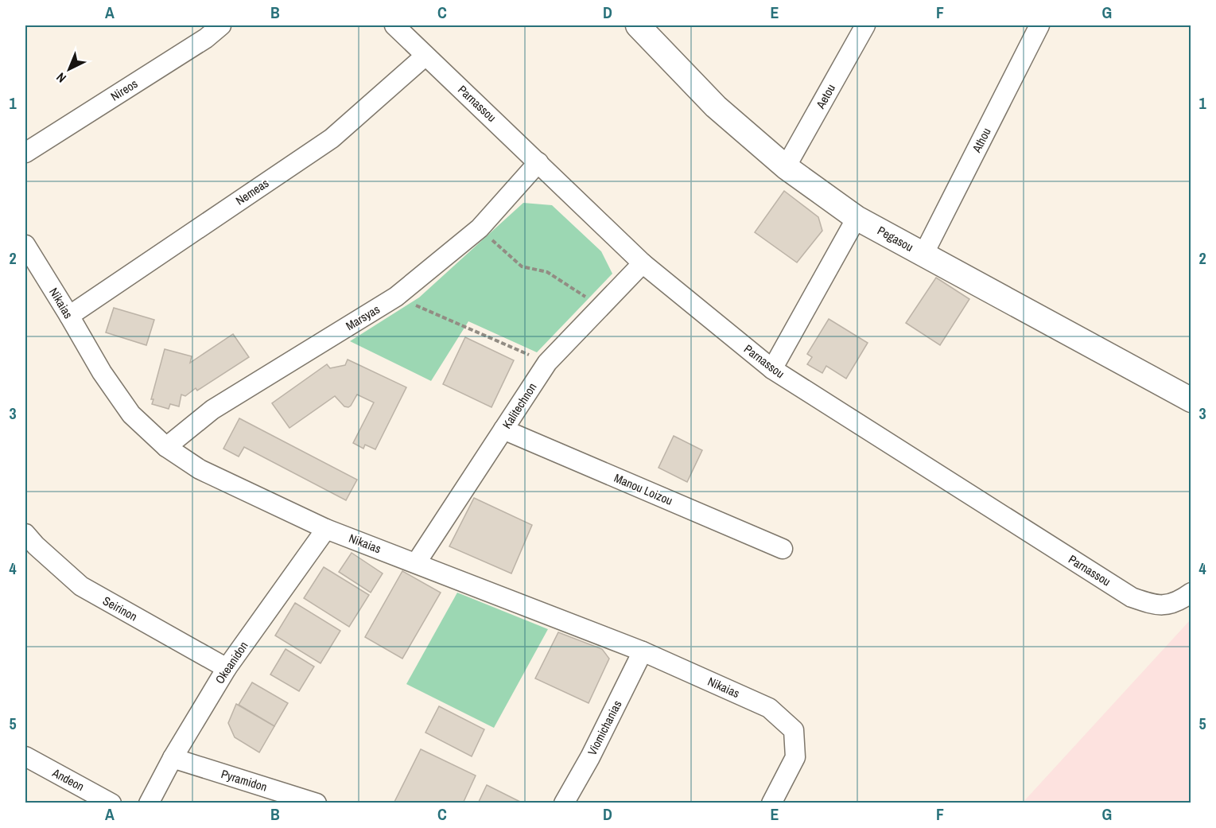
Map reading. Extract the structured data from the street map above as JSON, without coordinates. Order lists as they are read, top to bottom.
{
  "streets": {
    "street": [
      "Nireos",
      "Aetou",
      "Parnassou",
      "Athou",
      "Nemeas",
      "Pegasou",
      "Nikaias",
      "Marsyas",
      "Kalitechnon",
      "Manou Loizou",
      "Seirinon",
      "Okeanidon",
      "Viomichanias",
      "Andeon",
      "Pyramidon"
    ]
  },
  "crossings": [
    ["Aetou", "Pegasou"],
    ["Parnassou", "Nemeas"],
    ["Parnassou", "Marsyas"],
    ["Parnassou", "Kalitechnon"],
    ["Athou", "Pegasou"],
    ["Nemeas", "Nikaias"],
    ["Nikaias", "Marsyas"],
    ["Nikaias", "Kalitechnon"],
    ["Nikaias", "Okeanidon"],
    ["Nikaias", "Viomichanias"],
    ["Kalitechnon", "Manou Loizou"],
    ["Seirinon", "Okeanidon"],
    ["Okeanidon", "Pyramidon"]
  ],
  "north": "bottom left",
  "grid": {
    "columns": [
      "A",
      "B",
      "C",
      "D",
      "E",
      "F",
      "G"
    ],
    "rows": [
      "1",
      "2",
      "3",
      "4",
      "5"
    ]
  }
}
